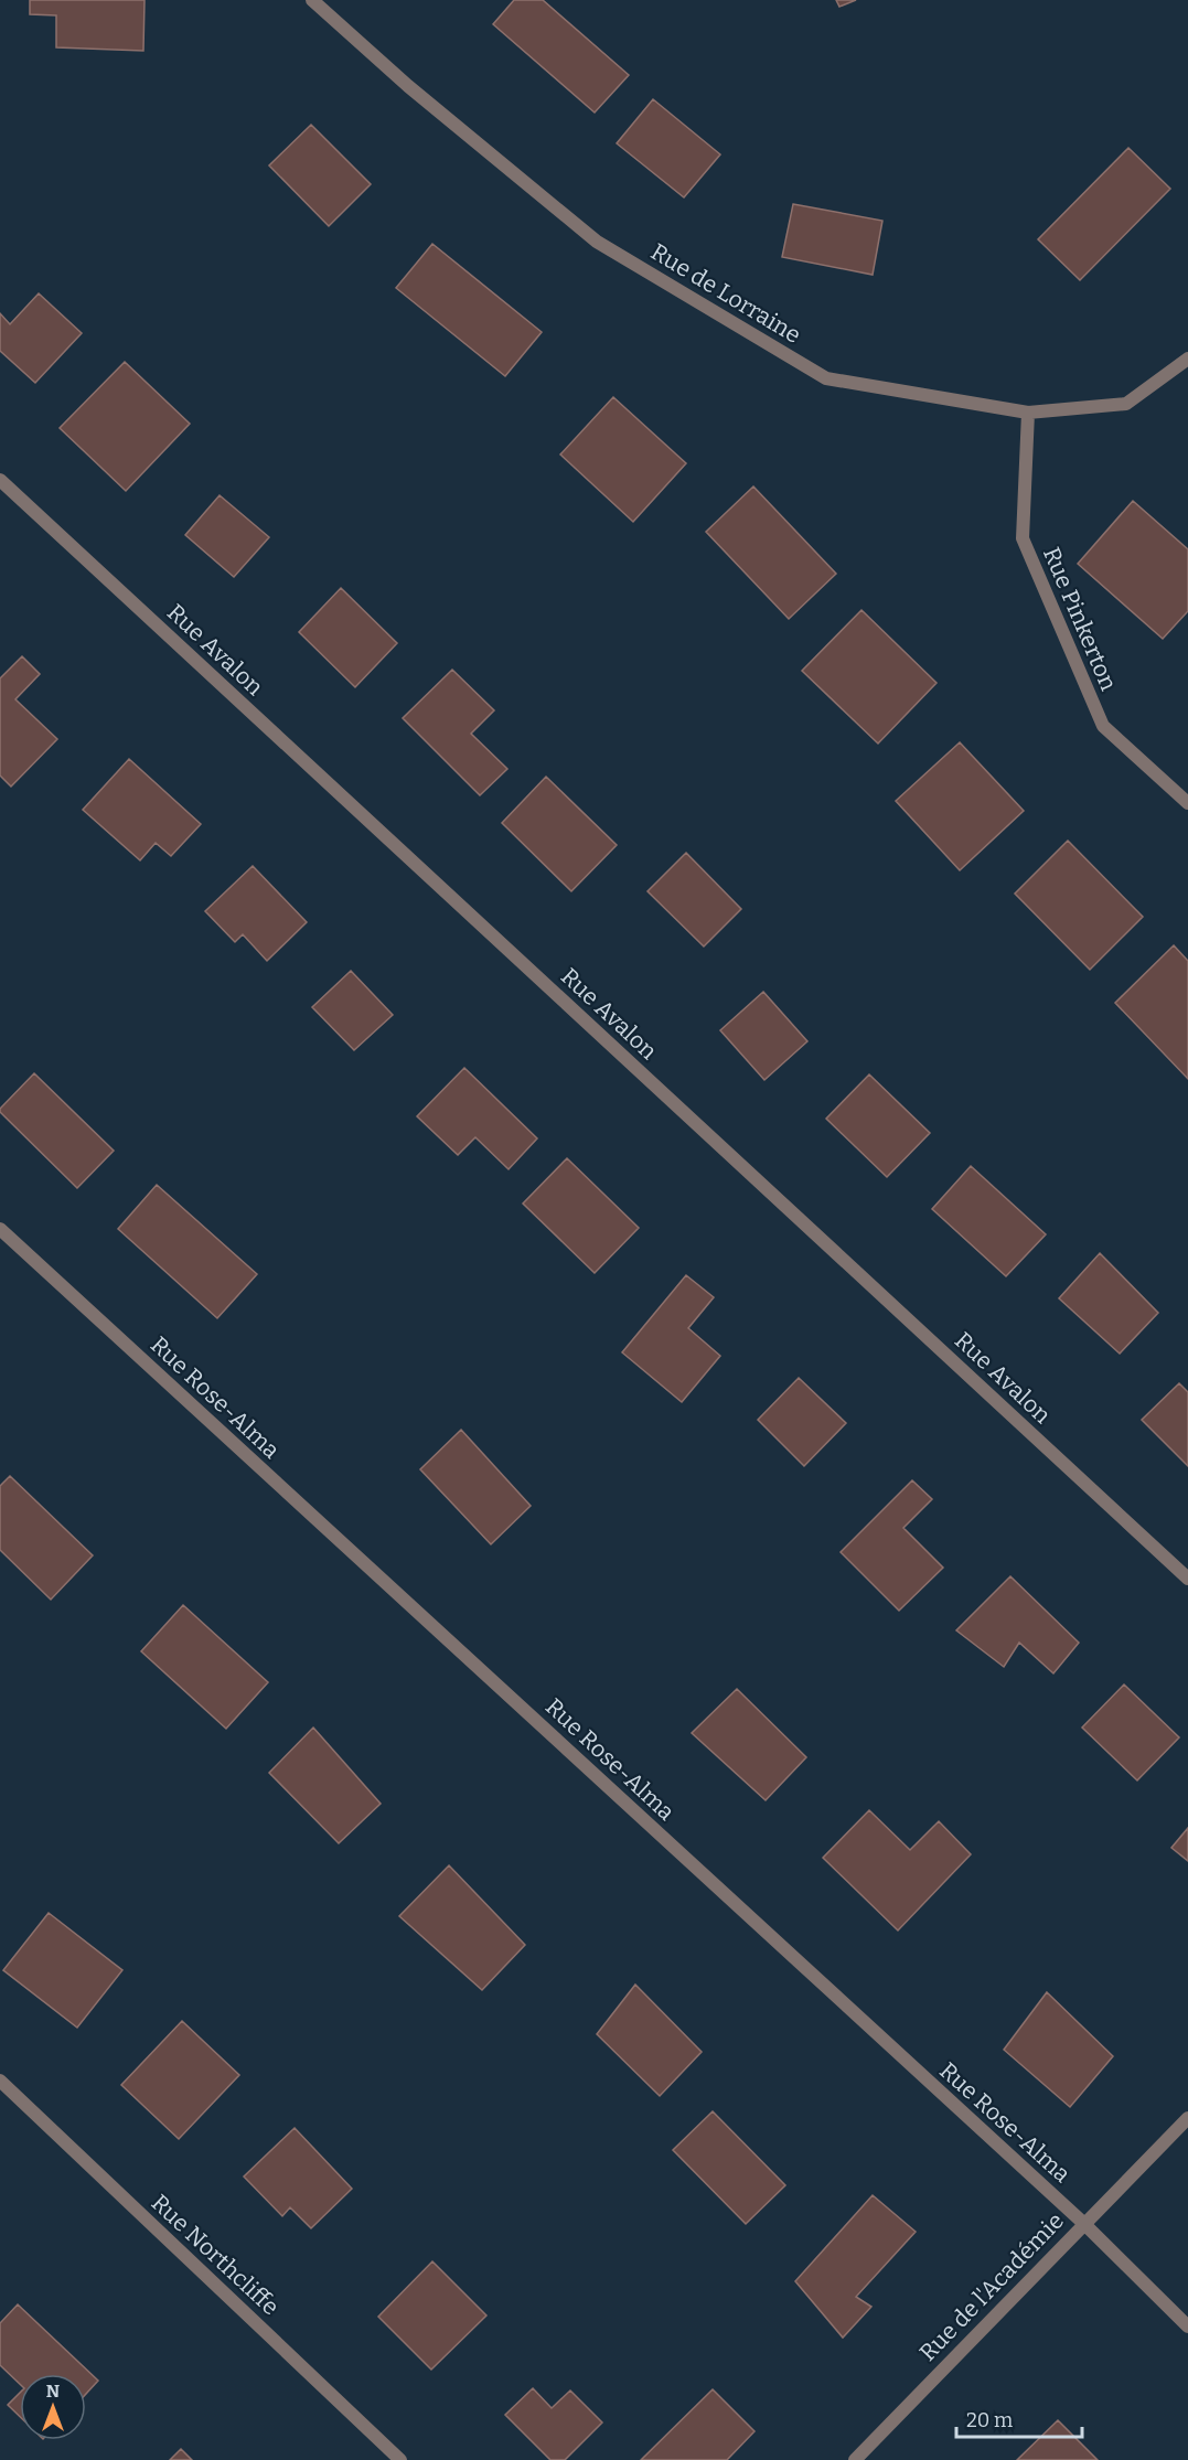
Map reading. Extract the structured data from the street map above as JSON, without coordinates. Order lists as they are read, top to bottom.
{
  "streets": {
    "street": [
      "Rue de Lorraine",
      "Rue Pinkerton",
      "Rue Avalon",
      "Rue Rose-Alma",
      "Rue Northcliffe",
      "Rue de l'Académie"
    ]
  },
  "crossings": [
    ["Rue de Lorraine", "Rue Pinkerton"],
    ["Rue Rose-Alma", "Rue de l'Académie"]
  ],
  "scale_bar": "20 m",
  "north": "top"
}
